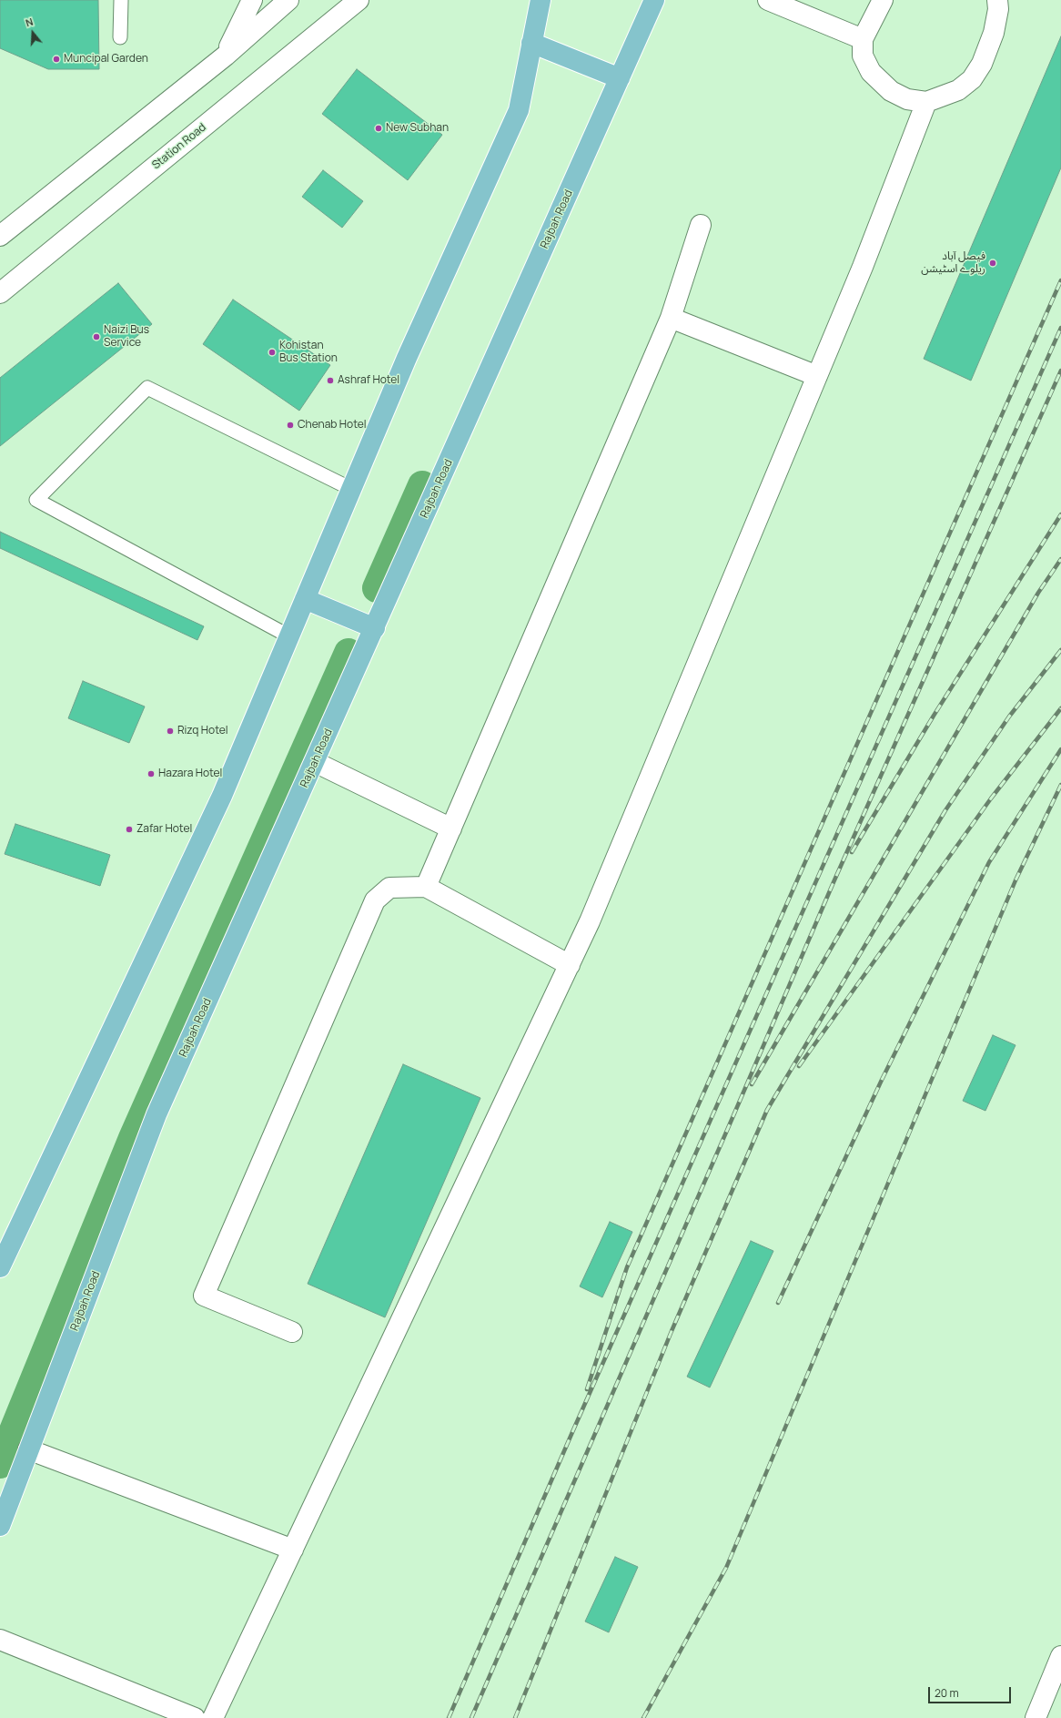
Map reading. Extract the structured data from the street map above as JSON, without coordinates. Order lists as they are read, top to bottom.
{
  "streets": {
    "main road": ["Rajbah Road"],
    "street": ["Station Road"]
  },
  "places": [
    "Muncipal Garden",
    "New Subhan",
    "فیصل آباد ریلوے اسٹیشن",
    "Naizi Bus Service",
    "Kohistan Bus Station",
    "Ashraf Hotel",
    "Chenab Hotel",
    "Rizq Hotel",
    "Hazara Hotel",
    "Zafar Hotel"
  ],
  "scale_bar": "20 m",
  "north": "top"
}
